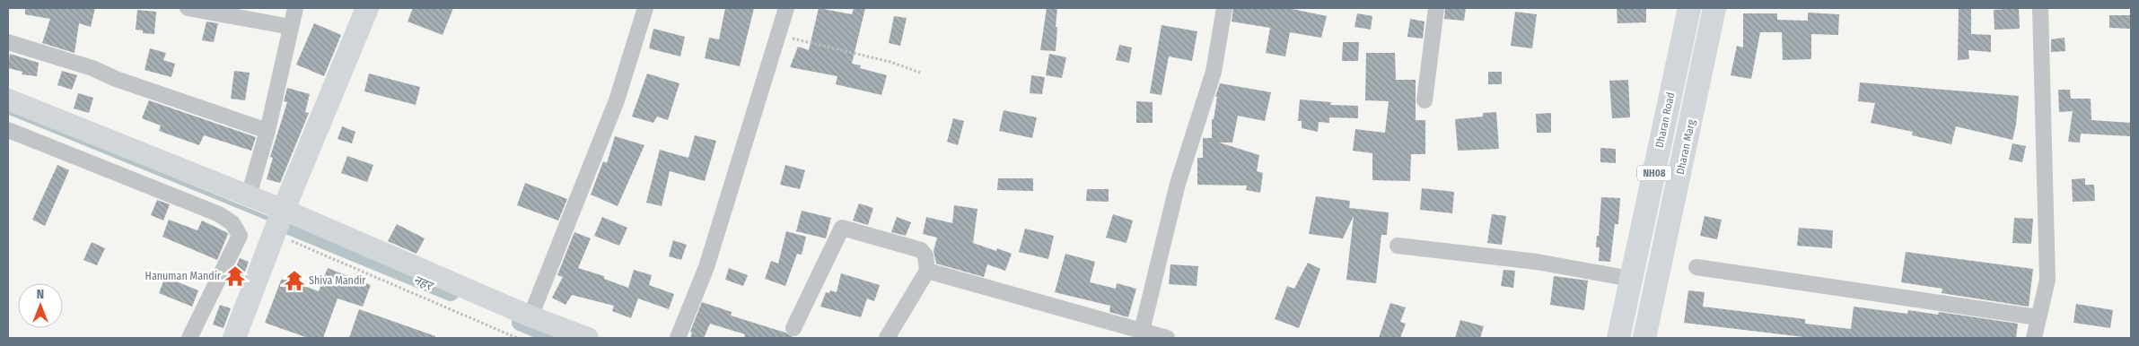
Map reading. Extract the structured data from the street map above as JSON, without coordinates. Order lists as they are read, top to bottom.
{
  "streets": {
    "main road": ["Dharan Road", "Dharan Marg", "NH08"]
  },
  "water": ["नहर"],
  "places": {
    "temple": ["Hanuman Mandir", "Shiva Mandir"]
  },
  "north": "top"
}
